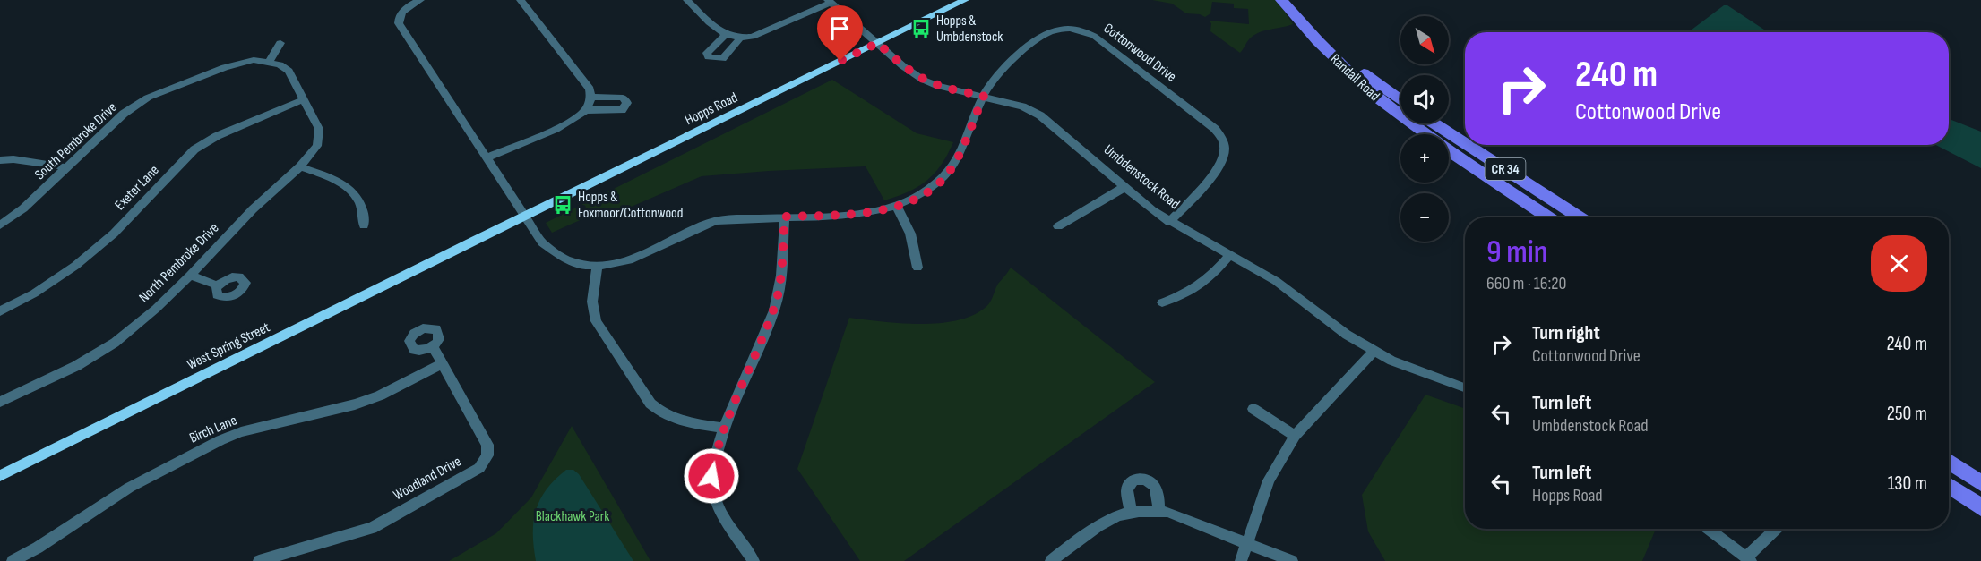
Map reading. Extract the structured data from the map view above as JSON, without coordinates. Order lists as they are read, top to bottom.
{
  "streets": {
    "main road": [
      "Randall Road",
      "Hopps Road",
      "CR 34",
      "West Spring Street"
    ],
    "street": [
      "Cottonwood Drive",
      "South Pembroke Drive",
      "Umbdenstock Road",
      "Exeter Lane",
      "North Pembroke Drive",
      "Birch Lane",
      "Woodland Drive"
    ]
  },
  "crossings": [
    ["Cottonwood Drive", "Hopps Road"],
    ["Cottonwood Drive", "Umbdenstock Road"],
    ["Hopps Road", "Umbdenstock Road"],
    ["Hopps Road", "West Spring Street"],
    ["Exeter Lane", "North Pembroke Drive"],
    ["Birch Lane", "Woodland Drive"]
  ],
  "parks": ["Blackhawk Park"],
  "places": {
    "bus stop": ["Hopps & Umbdenstock", "Hopps & Foxmoor/Cottonwood"]
  },
  "north": "bottom right",
  "page": {
    "map_buttons": ["+", "−"],
    "turn": ["240 m", "Cottonwood Drive"],
    "heading": ["9 min", "660 m · 16:20"],
    "list": [
      {
        "name": "Turn right",
        "note": "Cottonwood Drive",
        "value": "240 m"
      },
      {
        "name": "Turn left",
        "note": "Umbdenstock Road",
        "value": "250 m"
      },
      {
        "name": "Turn left",
        "note": "Hopps Road",
        "value": "130 m"
      }
    ]
  }
}
